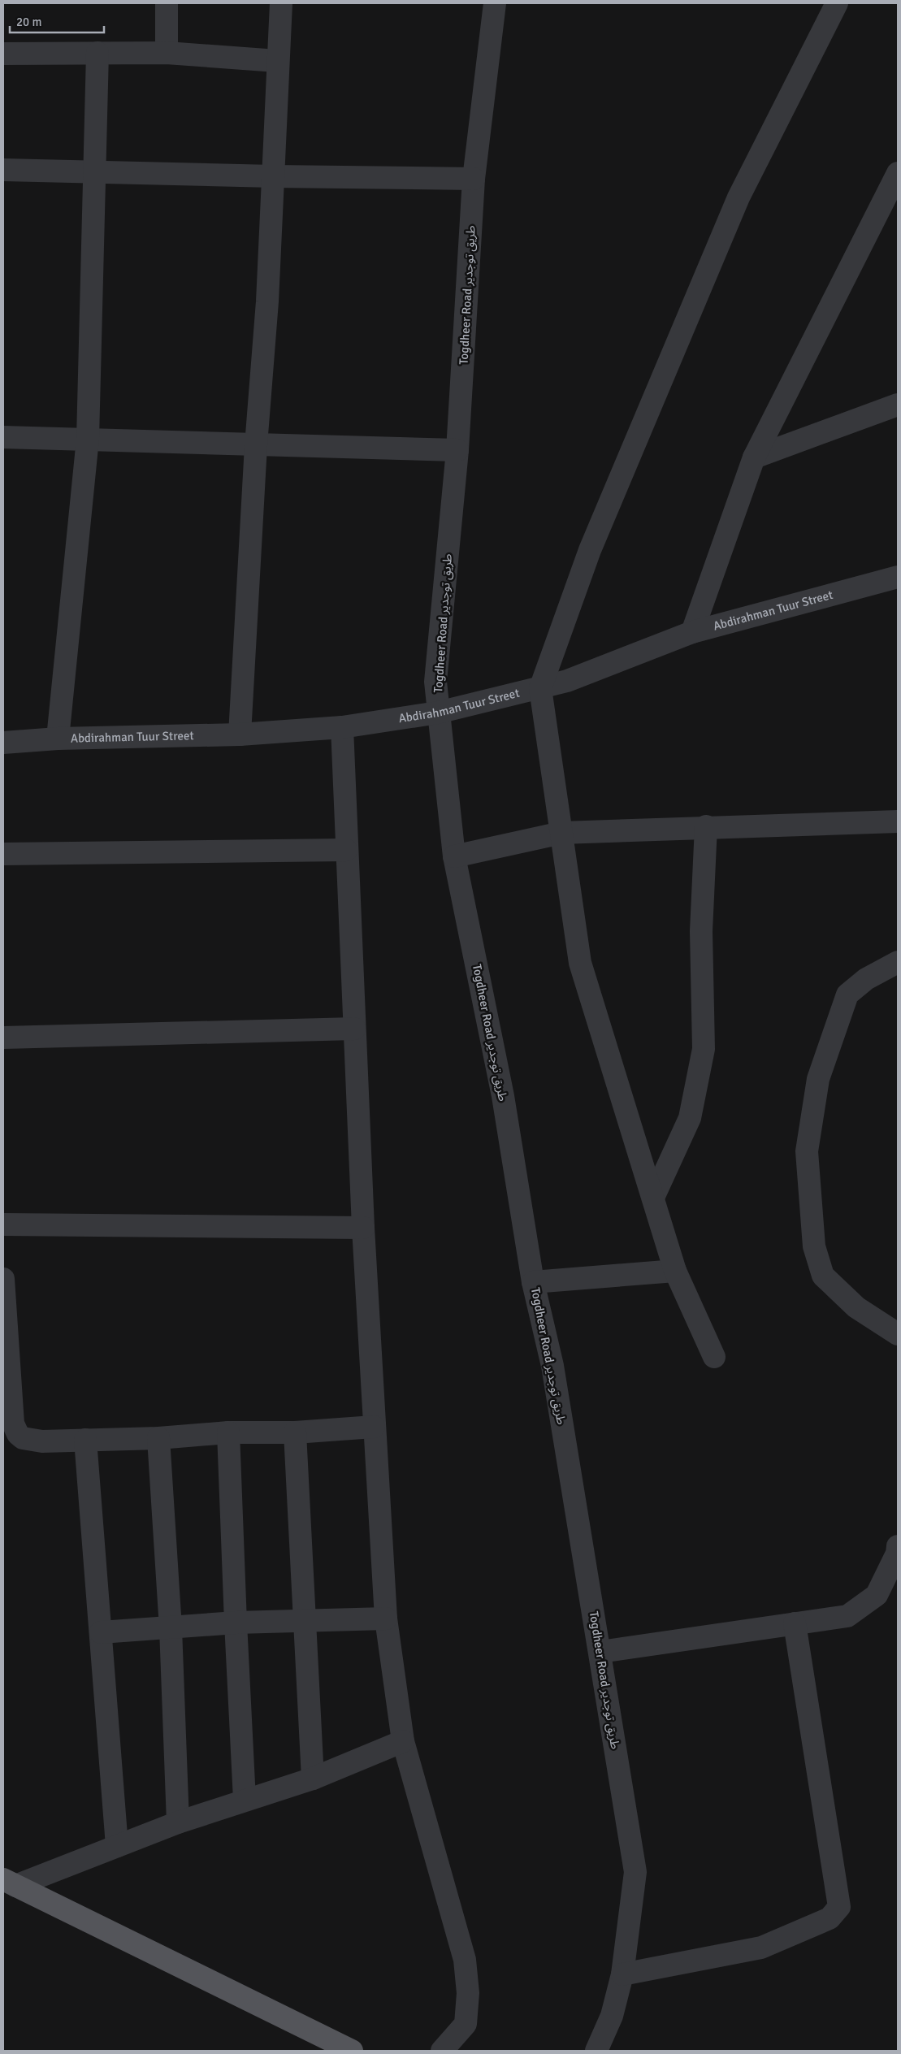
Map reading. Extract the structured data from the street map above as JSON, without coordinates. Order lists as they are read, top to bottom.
{
  "streets": {
    "street": ["Togdheer Road طريق توجدير", "Abdirahman Tuur Street"]
  },
  "crossings": [
    ["Togdheer Road طريق توجدير", "Abdirahman Tuur Street"]
  ],
  "scale_bar": "20 m"
}
